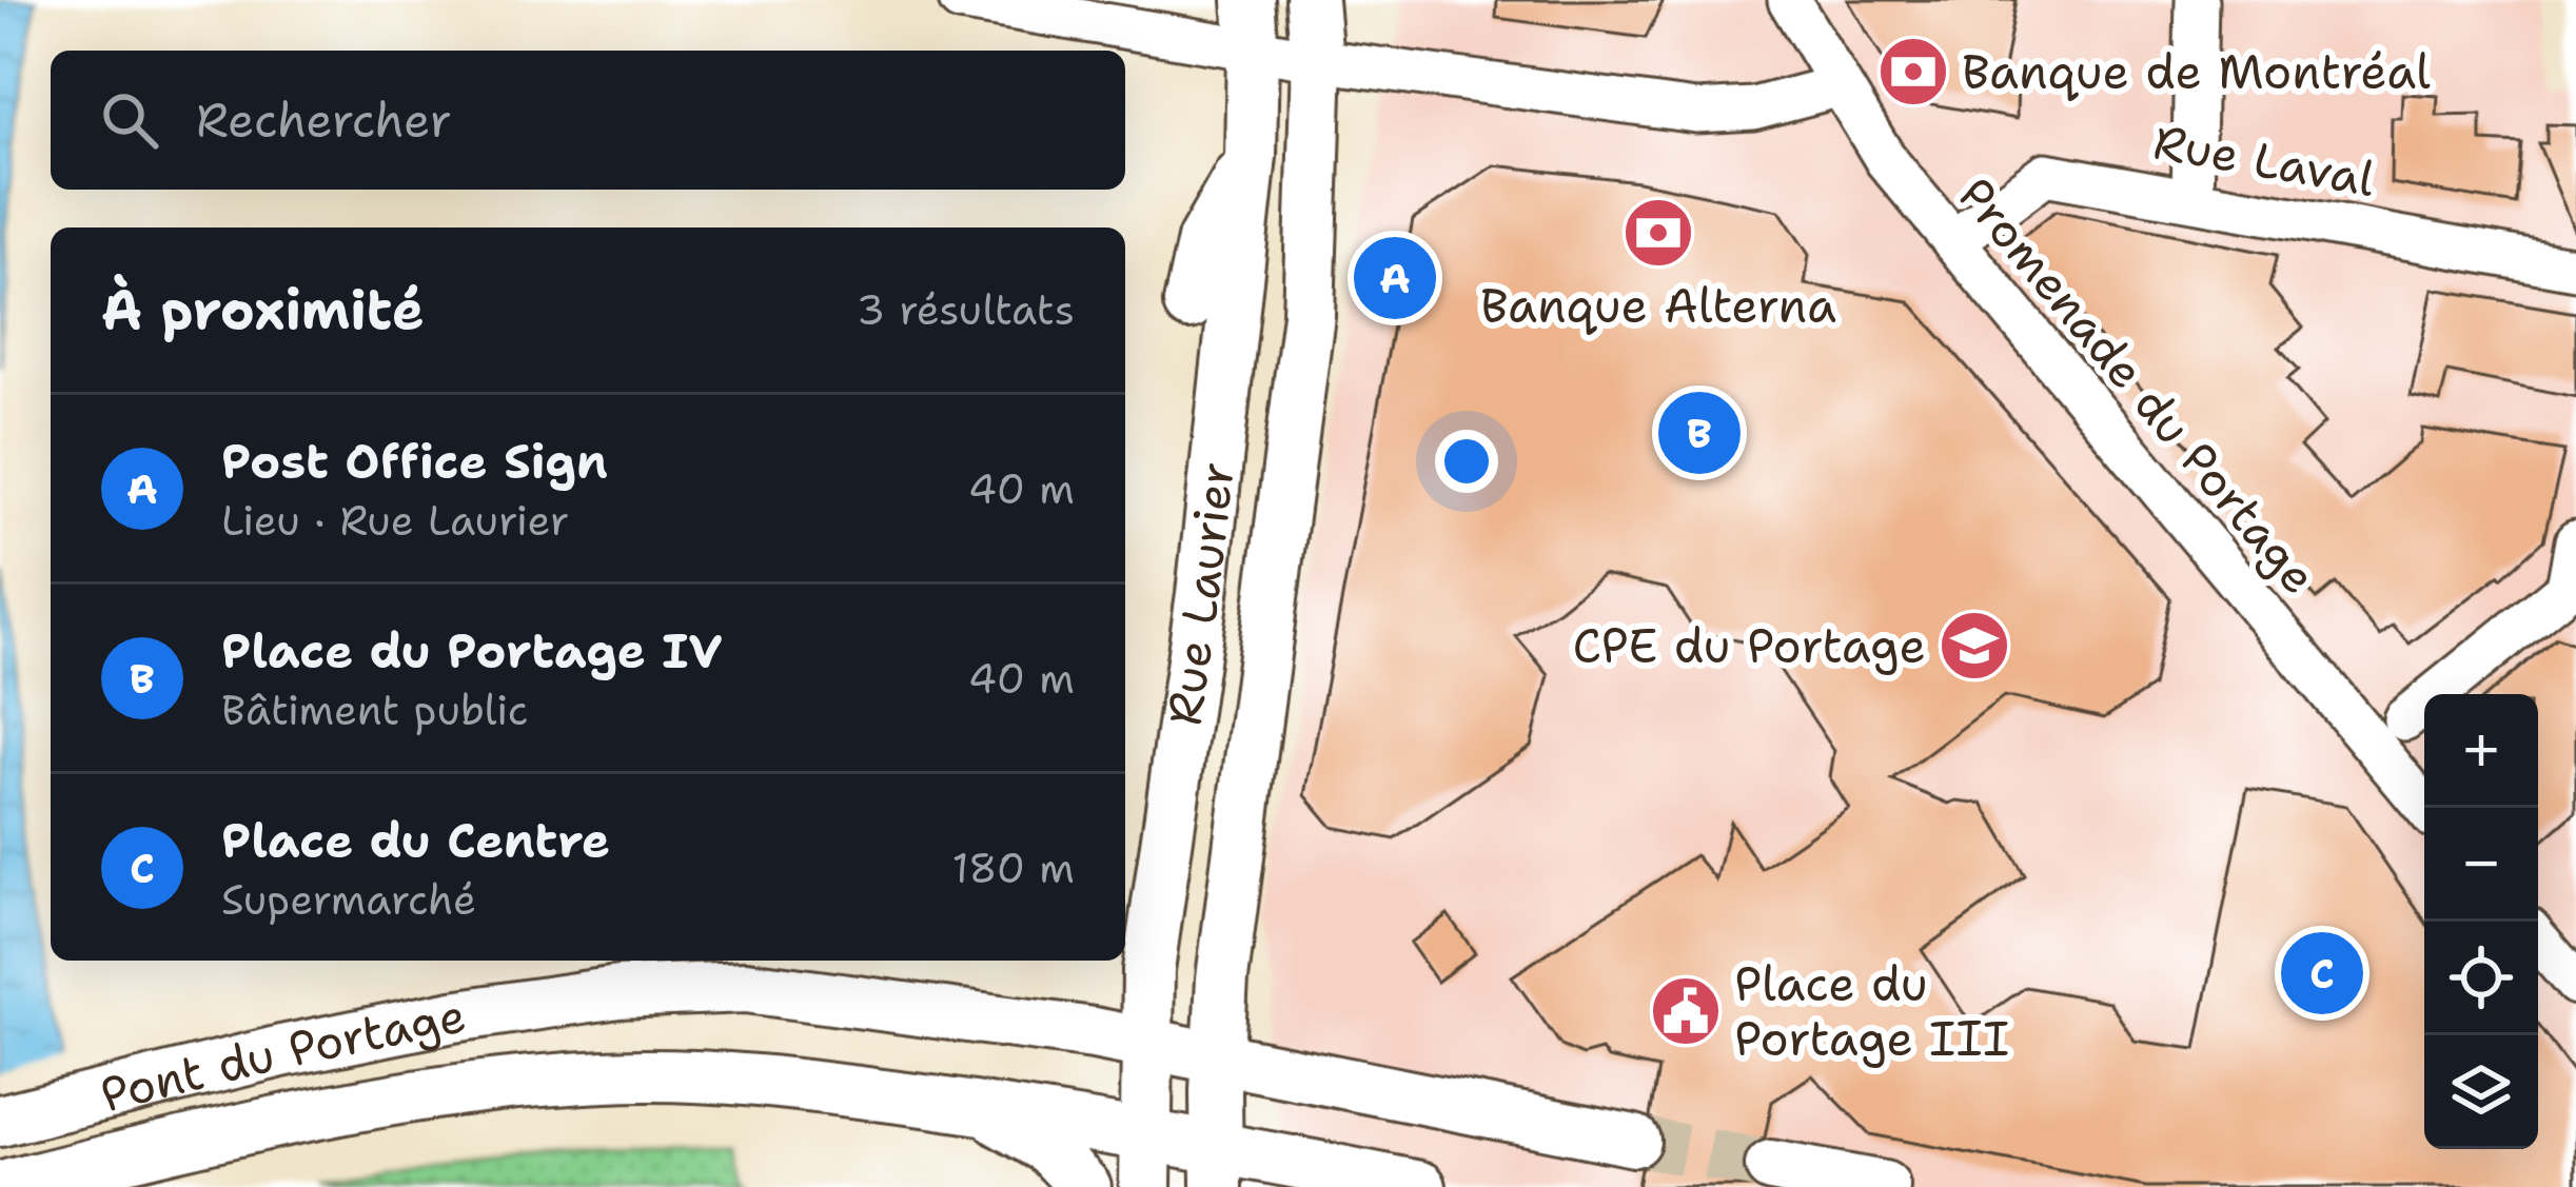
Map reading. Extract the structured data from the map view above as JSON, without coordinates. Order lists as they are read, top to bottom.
{
  "streets": {
    "main road": ["Rue Laurier", "Pont du Portage"],
    "street": ["Rue Laval", "Promenade du Portage"]
  },
  "crossings": [
    ["Rue Laval", "Promenade du Portage"],
    ["Rue Laurier", "Pont du Portage"]
  ],
  "places": {
    "bank": ["Banque de Montréal", "Banque Alterna"],
    "school or university": ["CPE du Portage"],
    "public building": ["Place du Portage III"]
  },
  "page": {
    "search": "Rechercher",
    "heading": ["À proximité", "3 résultats"],
    "pins": ["A", "B", "C"],
    "list": [
      {
        "mark": "A",
        "name": "Post Office Sign",
        "note": "Lieu · Rue Laurier",
        "value": "40 m"
      },
      {
        "mark": "B",
        "name": "Place du Portage IV",
        "note": "Bâtiment public",
        "value": "40 m"
      },
      {
        "mark": "C",
        "name": "Place du Centre",
        "note": "Supermarché",
        "value": "180 m"
      }
    ],
    "map_buttons": ["+", "−"]
  }
}
